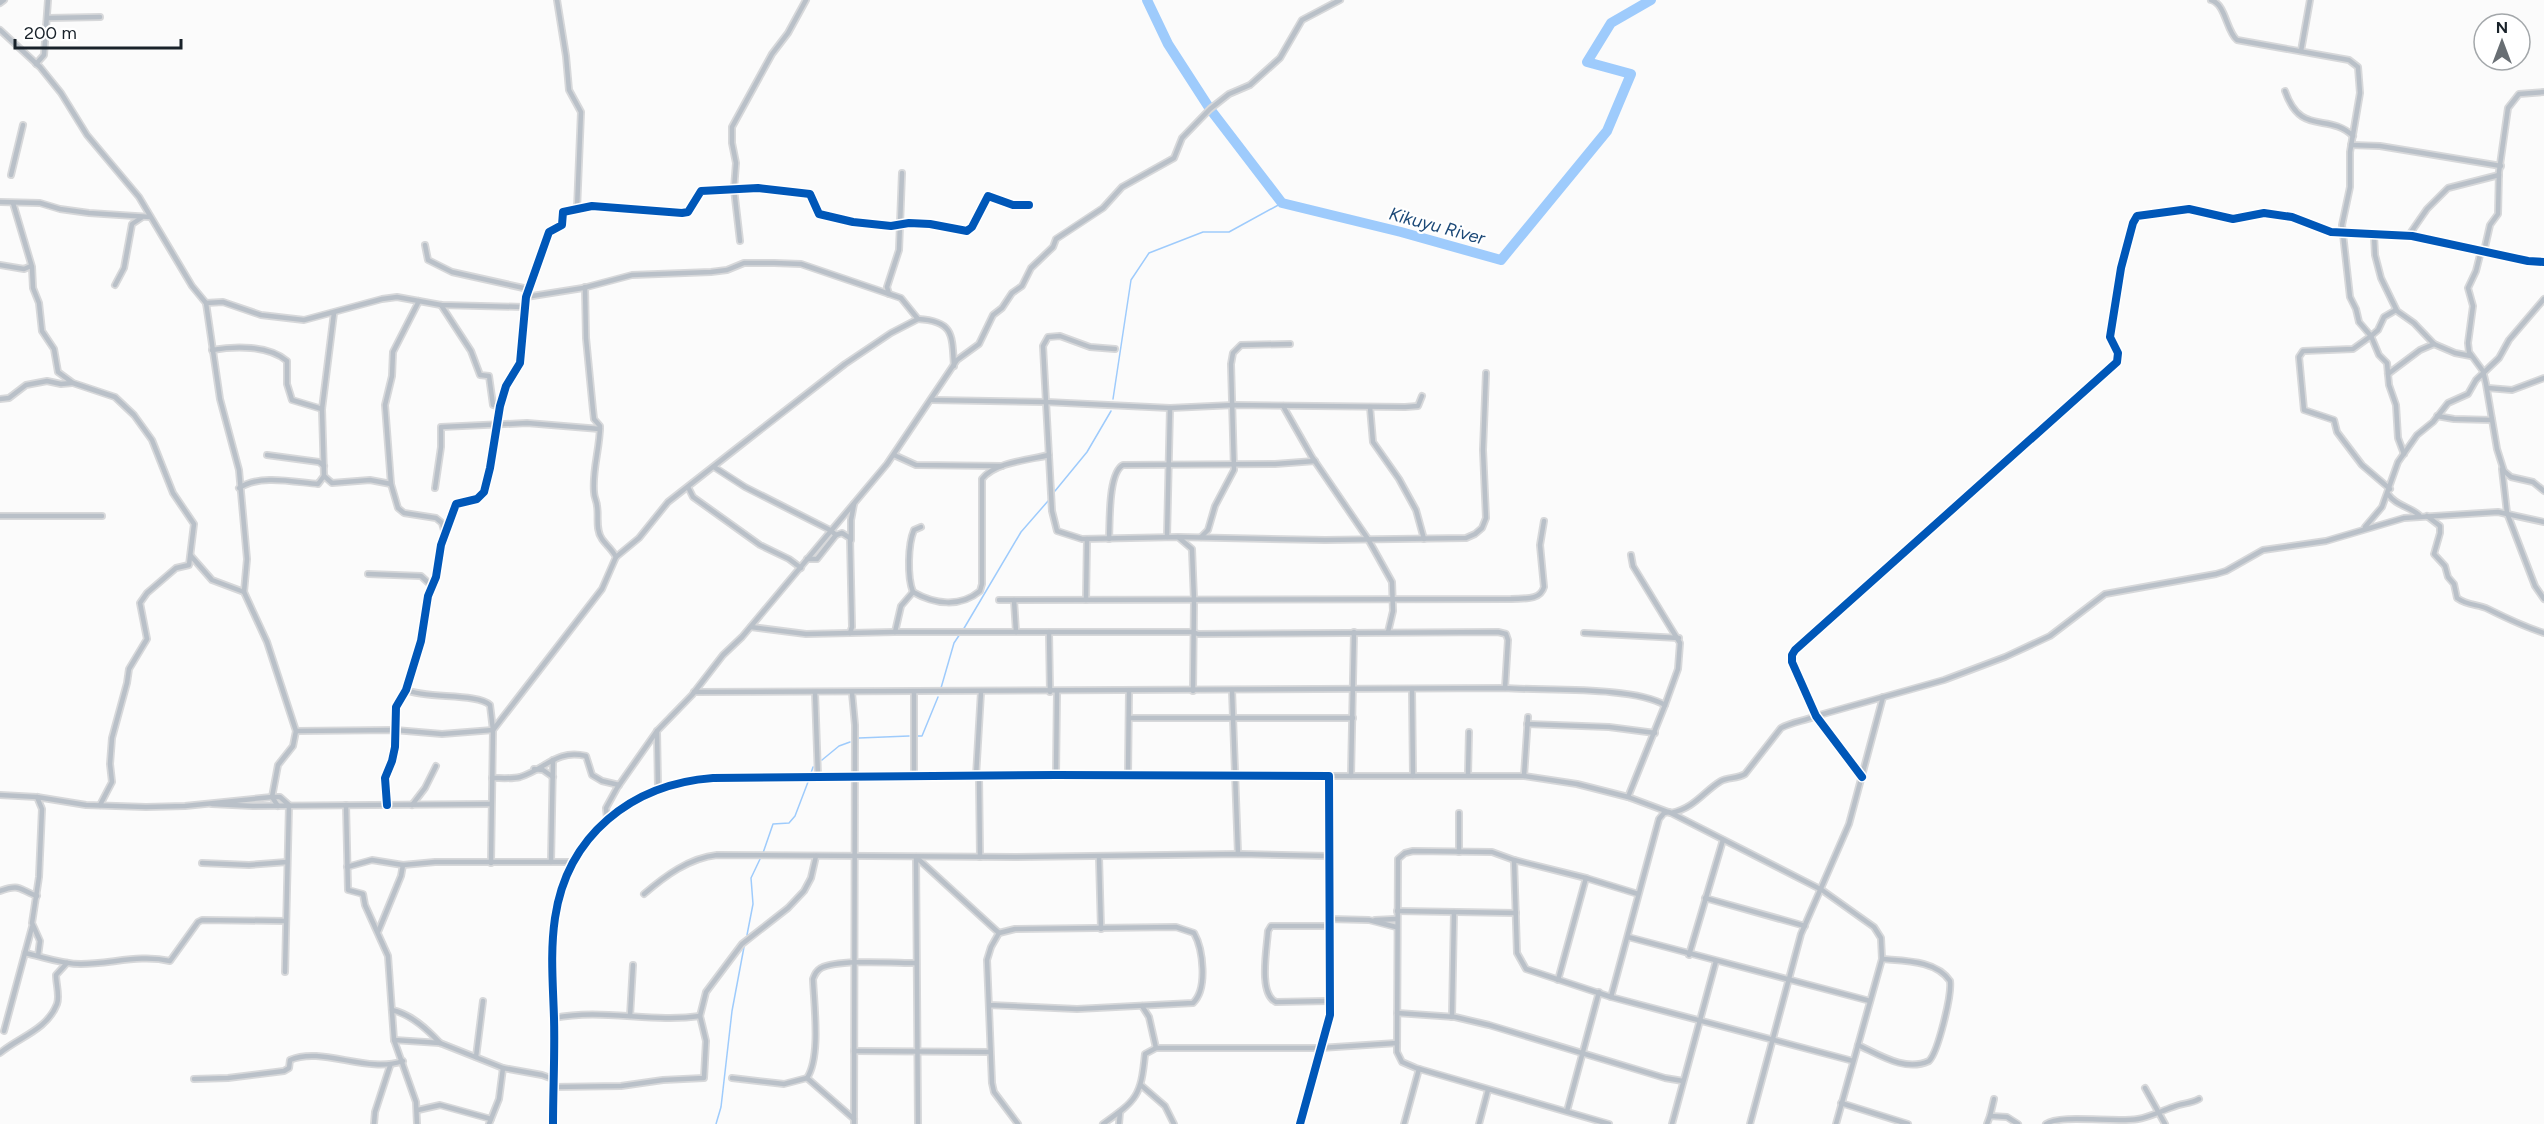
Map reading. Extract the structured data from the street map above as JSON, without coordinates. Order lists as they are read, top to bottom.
{
  "water": ["Kikuyu River"],
  "scale_bar": "200 m",
  "north": "top"
}
